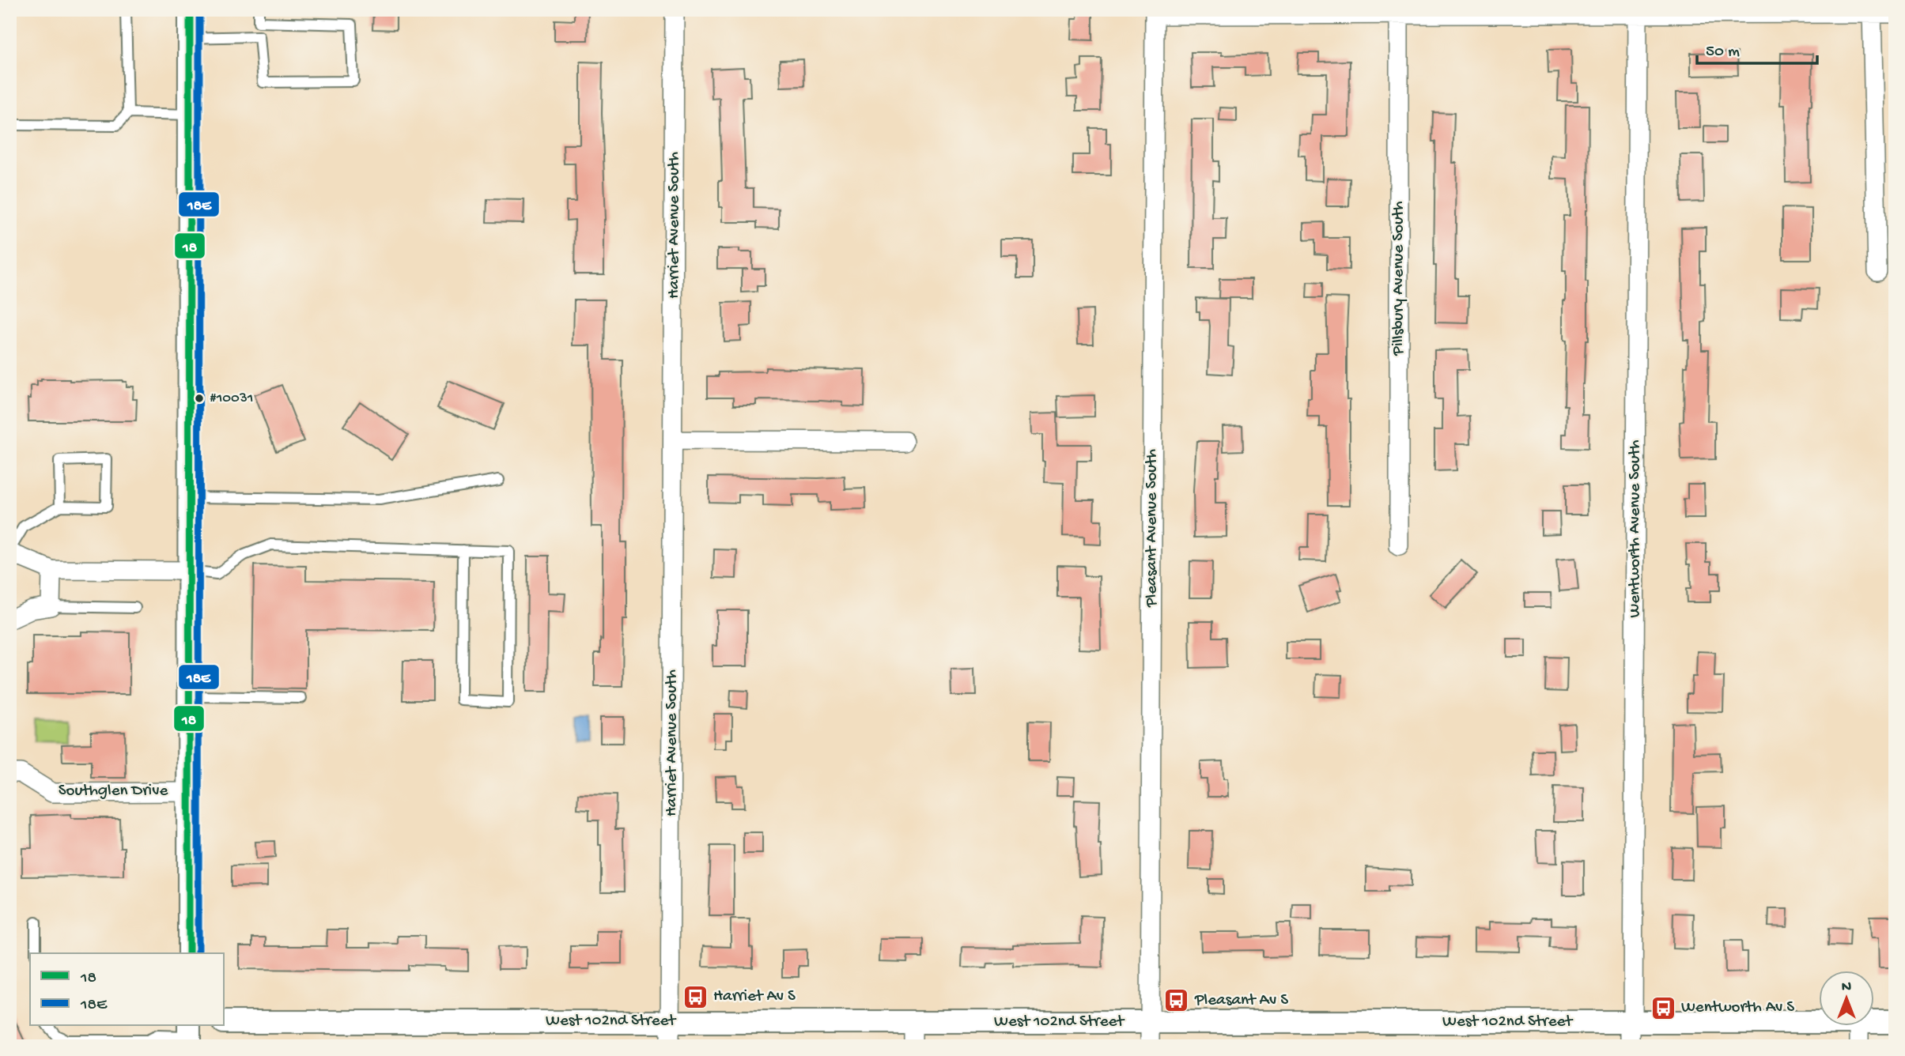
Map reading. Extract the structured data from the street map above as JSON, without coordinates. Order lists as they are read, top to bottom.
{
  "streets": {
    "street": [
      "Harriet Avenue South",
      "Pillsbury Avenue South",
      "Pleasant Avenue South",
      "Wentworth Avenue South",
      "Southglen Drive",
      "West 102nd Street"
    ]
  },
  "crossings": [
    ["Harriet Avenue South", "West 102nd Street"],
    ["Pleasant Avenue South", "West 102nd Street"],
    ["Wentworth Avenue South", "West 102nd Street"]
  ],
  "places": {
    "other": ["#10031"],
    "bus stop": ["Harriet Av S", "Pleasant Av S", "Wentworth Av S"]
  },
  "lines": ["transit line 18", "transit line 18E"],
  "legend": ["18", "18E"],
  "scale_bar": "50 m",
  "north": "top"
}
